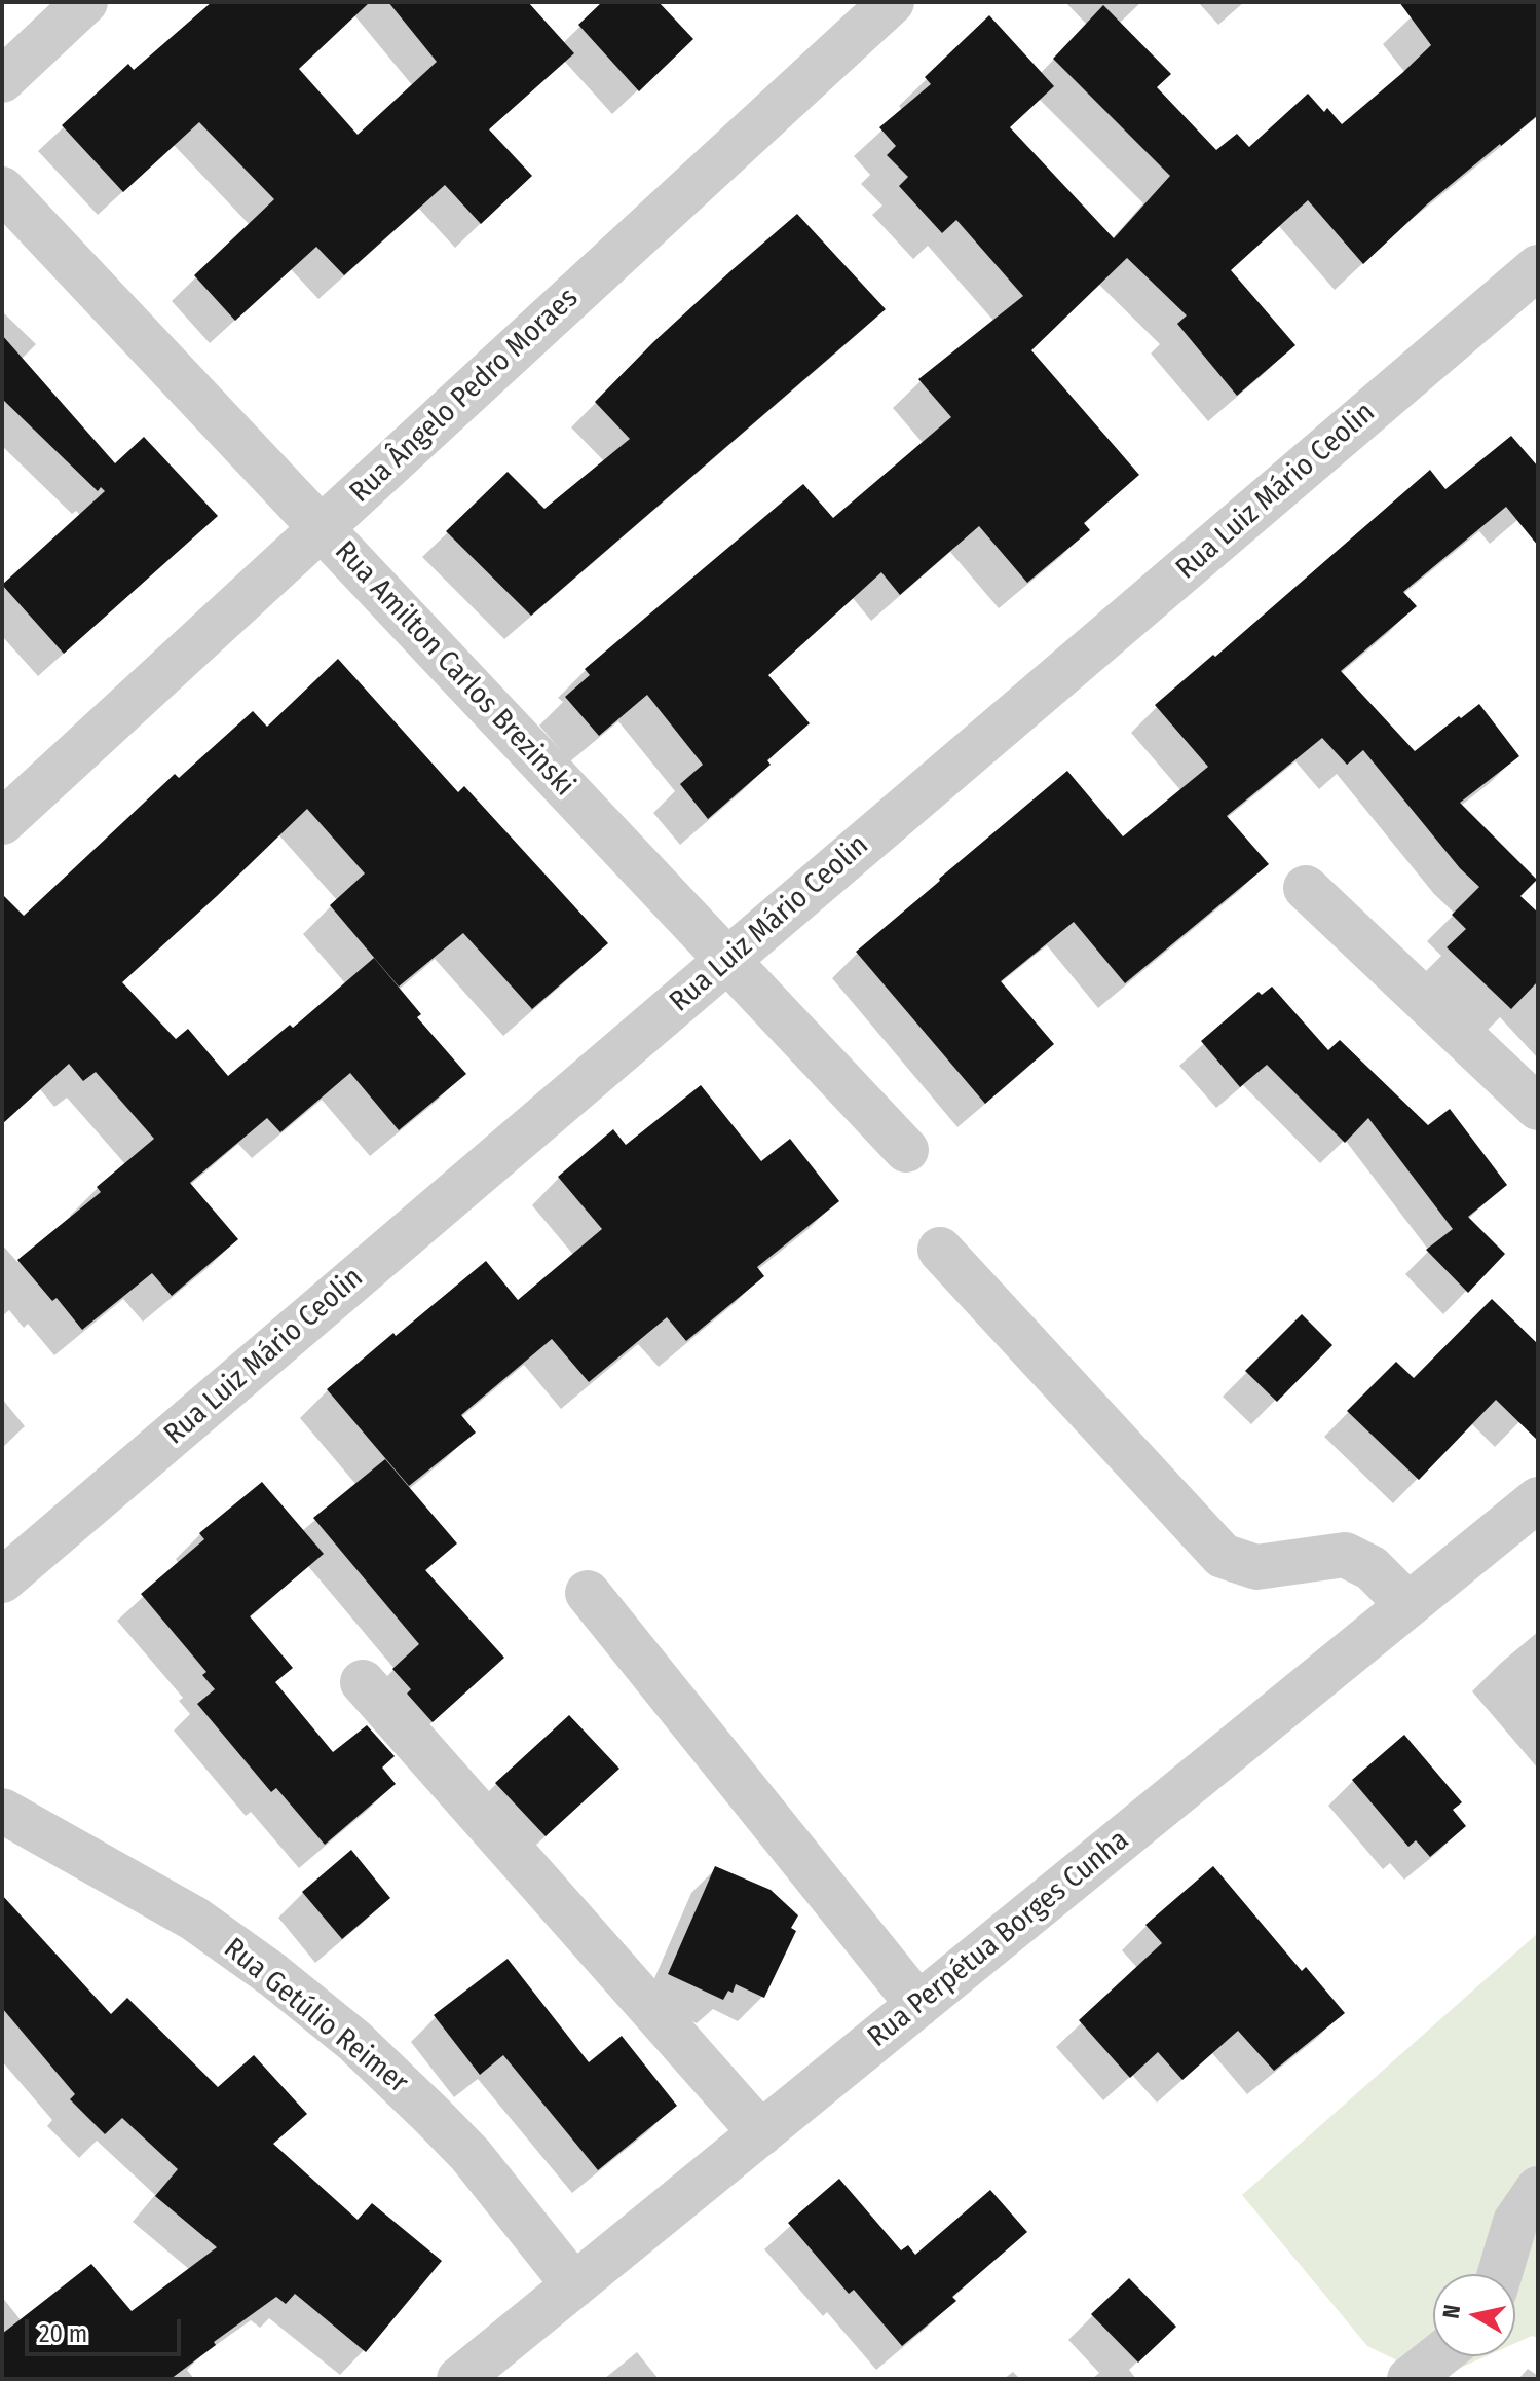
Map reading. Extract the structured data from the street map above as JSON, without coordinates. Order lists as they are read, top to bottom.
{
  "streets": {
    "street": [
      "Rua Ângelo Pedro Moraes",
      "Rua Luiz Mário Ceolin",
      "Rua Amilton Carlos Brezinski",
      "Rua Perpétua Borges Cunha",
      "Rua Getúlio Reimer"
    ]
  },
  "crossings": [
    ["Rua Ângelo Pedro Moraes", "Rua Amilton Carlos Brezinski"],
    ["Rua Luiz Mário Ceolin", "Rua Amilton Carlos Brezinski"],
    ["Rua Perpétua Borges Cunha", "Rua Getúlio Reimer"]
  ],
  "scale_bar": "20 m",
  "north": "left"
}
